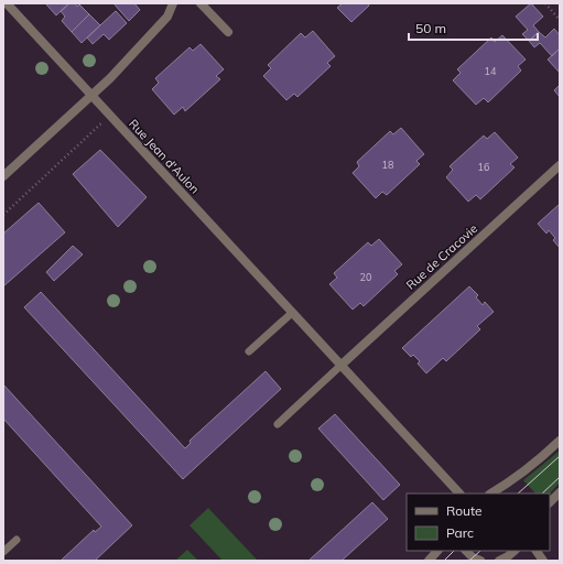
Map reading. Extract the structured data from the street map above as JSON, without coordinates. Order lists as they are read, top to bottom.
{
  "streets": {
    "street": ["Rue Jean d'Aulon", "Rue de Cracovie"]
  },
  "crossings": [
    ["Rue Jean d'Aulon", "Rue de Cracovie"]
  ],
  "house_numbers": [
    "14",
    "18",
    "16",
    "20"
  ],
  "legend": ["Route", "Parc"],
  "scale_bar": "50 m"
}
